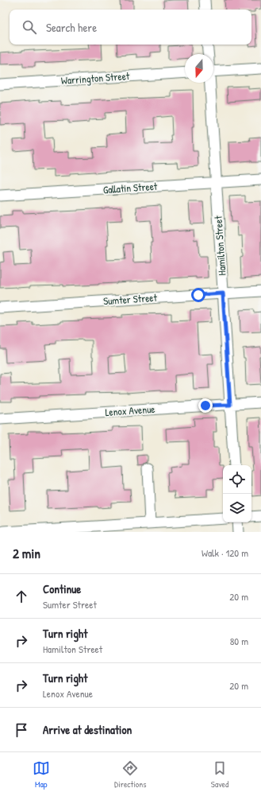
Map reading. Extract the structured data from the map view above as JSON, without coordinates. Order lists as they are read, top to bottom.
{
  "streets": {
    "street": [
      "Warrington Street",
      "Gallatin Street",
      "Hamilton Street",
      "Sumter Street",
      "Lenox Avenue"
    ]
  },
  "crossings": [
    ["Gallatin Street", "Hamilton Street"],
    ["Hamilton Street", "Sumter Street"],
    ["Hamilton Street", "Lenox Avenue"]
  ],
  "north": "bottom",
  "page": {
    "search": "Search here",
    "heading": ["2 min", "Walk · 120 m"],
    "list": [
      ["Continue", "Sumter Street", "20 m"],
      ["Turn right", "Hamilton Street", "80 m"],
      ["Turn right", "Lenox Avenue", "20 m"],
      "Arrive at destination"
    ],
    "nav": ["Map", "Directions", "Saved"]
  }
}
